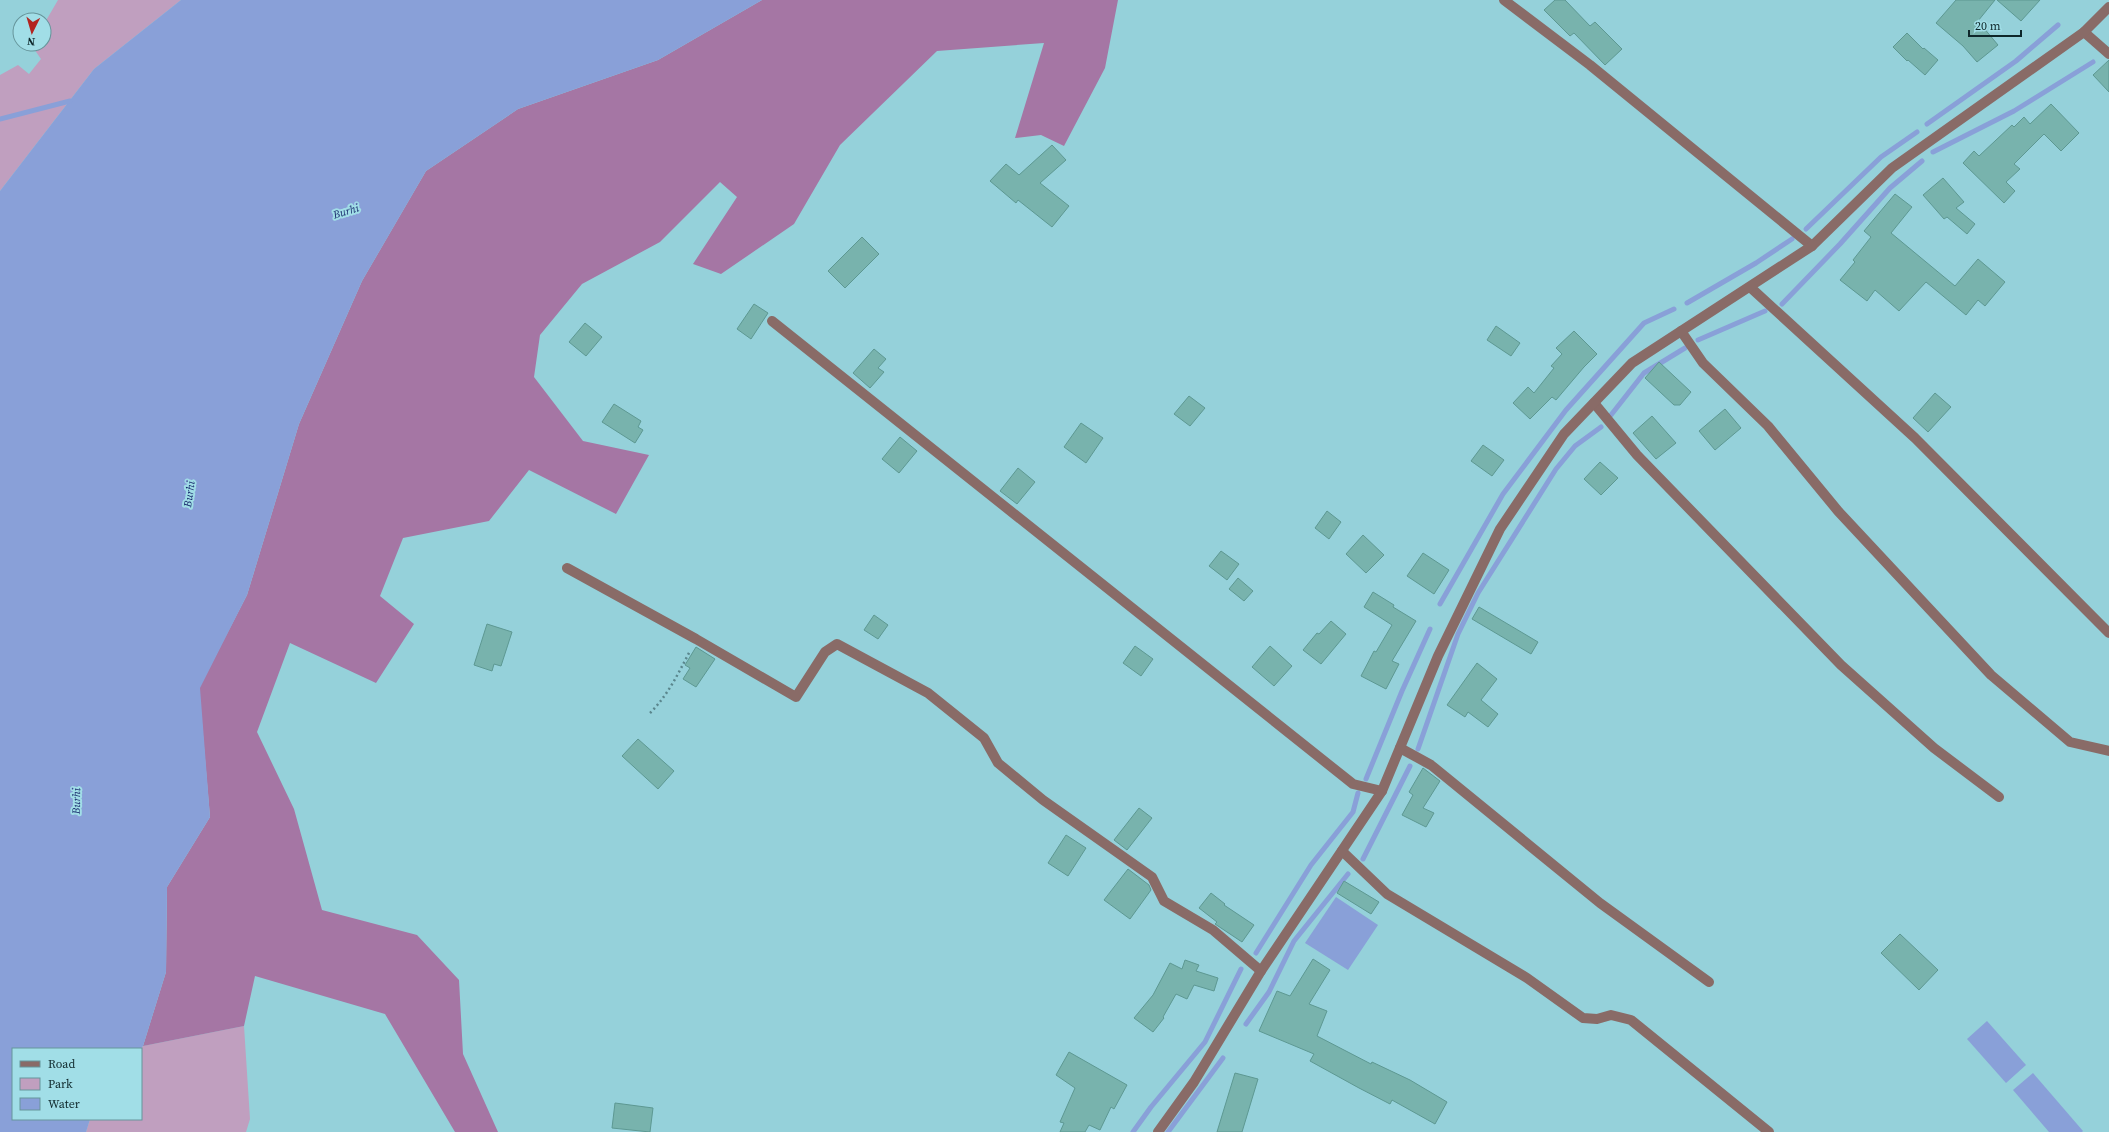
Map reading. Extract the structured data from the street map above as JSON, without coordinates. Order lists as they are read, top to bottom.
{
  "water": ["Burhi"],
  "legend": ["Road", "Park", "Water"],
  "scale_bar": "20 m",
  "north": "bottom"
}
